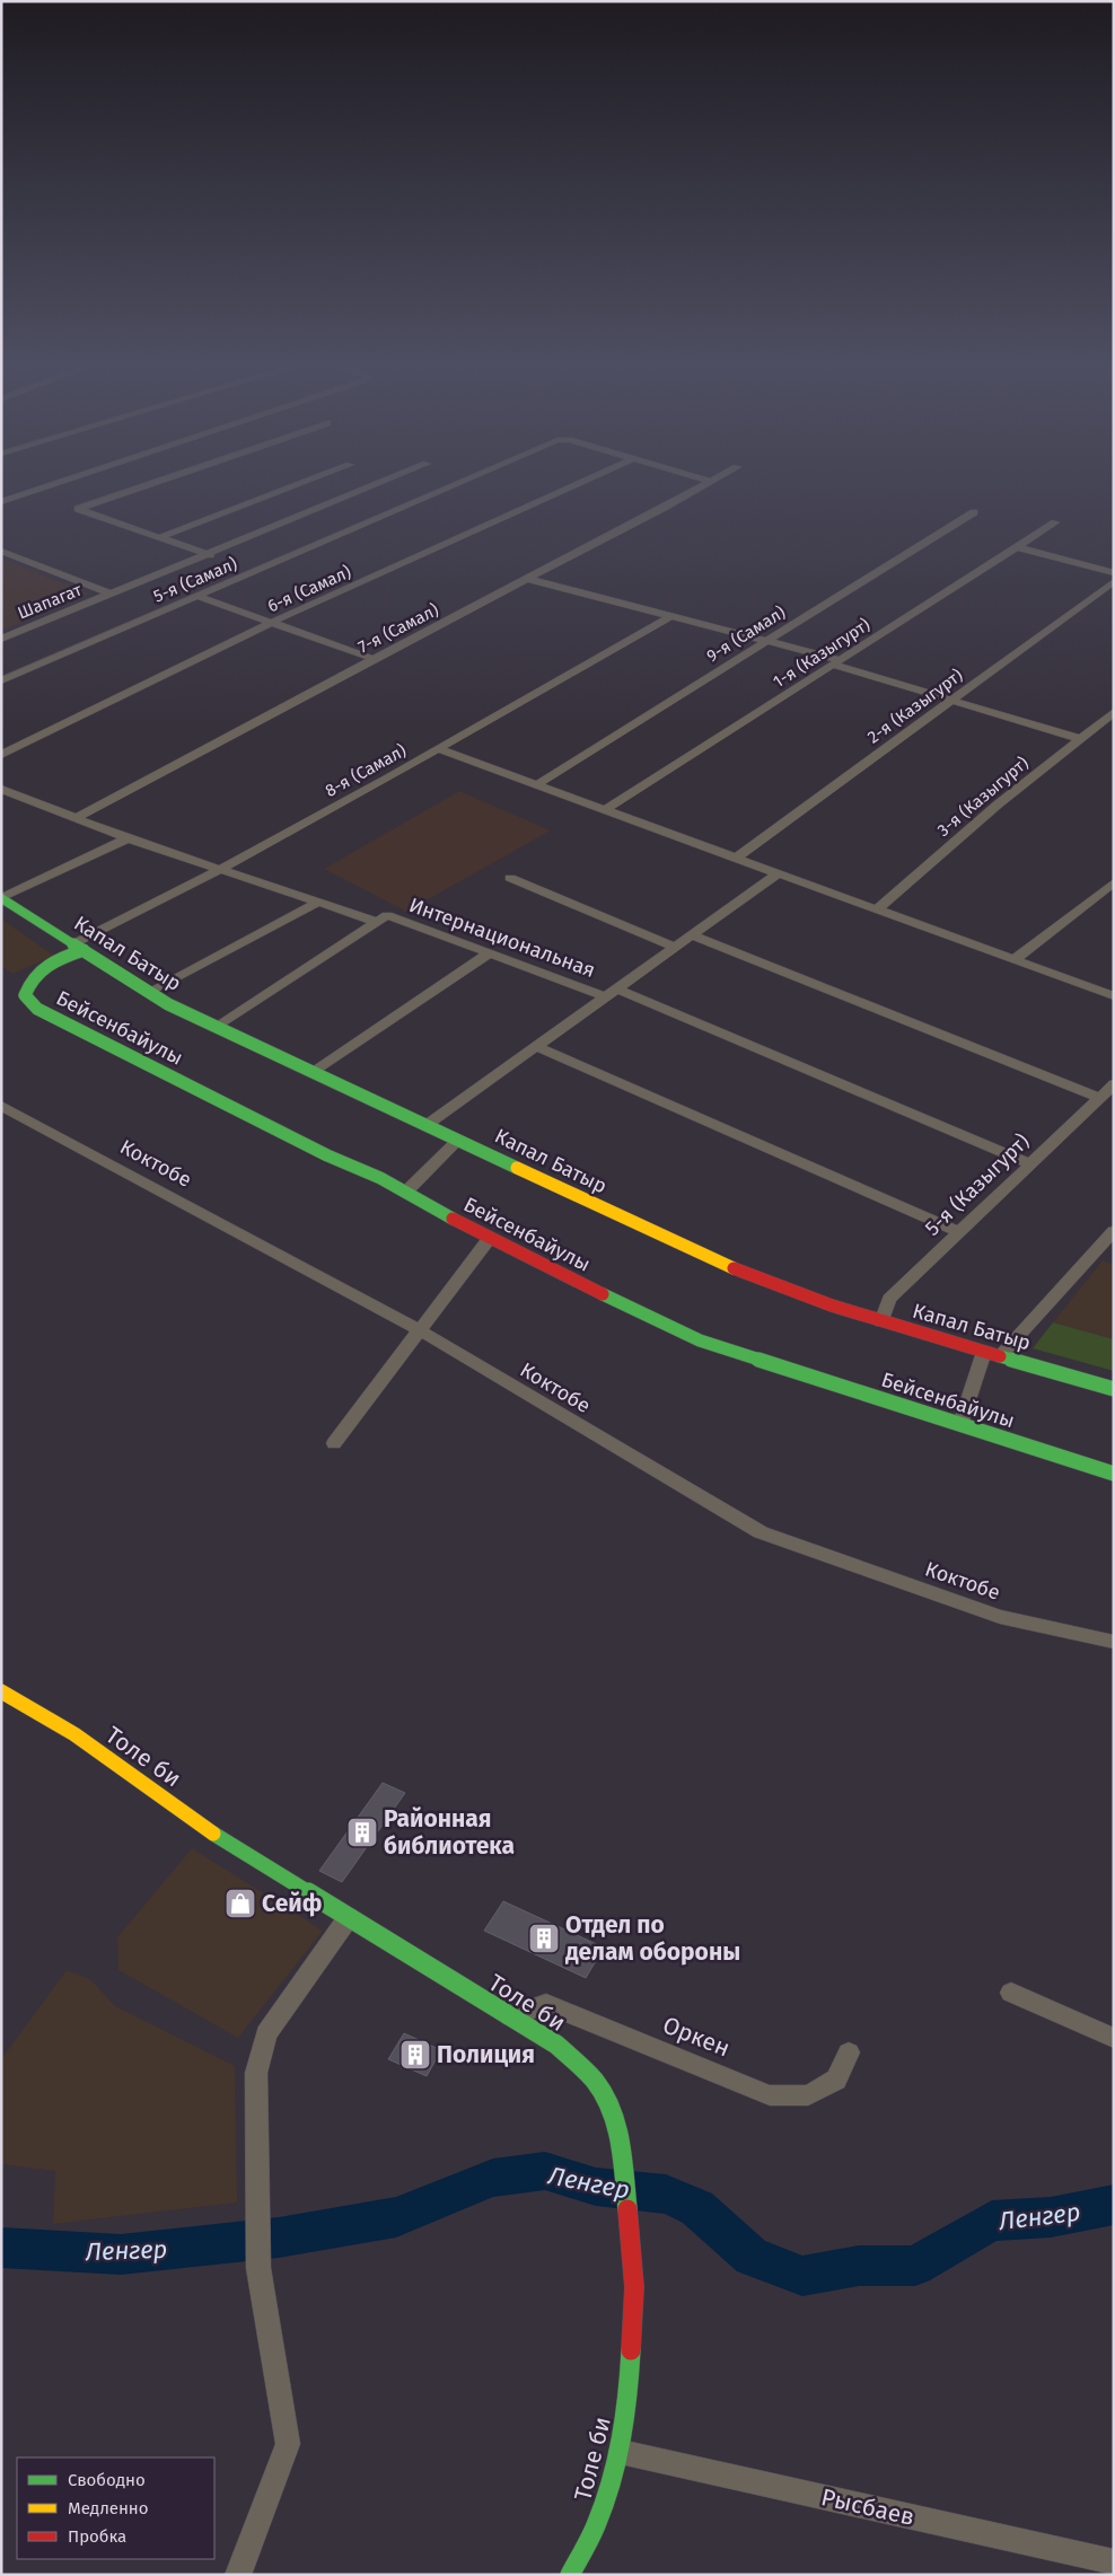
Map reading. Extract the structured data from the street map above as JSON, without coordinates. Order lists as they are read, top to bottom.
{
  "streets": {
    "main road": ["Капал Батыр", "Бейсенбайулы", "Толе би"],
    "street": [
      "5-я (Самал)",
      "6-я (Самал)",
      "Шапагат",
      "7-я (Самал)",
      "9-я (Самал)",
      "1-я (Казыгурт)",
      "2-я (Казыгурт)",
      "8-я (Самал)",
      "3-я (Казыгурт)",
      "Интернациональная",
      "Коктобе",
      "5-я (Казыгурт)",
      "Оркен",
      "Рысбаев"
    ]
  },
  "crossings": [
    ["7-я (Самал)", "Интернациональная"],
    ["8-я (Самал)", "Интернациональная"],
    ["8-я (Самал)", "Капал Батыр"],
    ["8-я (Самал)", "Бейсенбайулы"],
    ["Интернациональная", "5-я (Казыгурт)"],
    ["Капал Батыр", "Бейсенбайулы"],
    ["Капал Батыр", "5-я (Казыгурт)"],
    ["Толе би", "Оркен"],
    ["Толе би", "Рысбаев"]
  ],
  "water": ["Ленгер"],
  "places": {
    "building": ["Районная библиотека", "Отдел по делам обороны", "Полиция"],
    "shop": ["Сейф"]
  },
  "legend": ["Свободно", "Медленно", "Пробка"]
}
